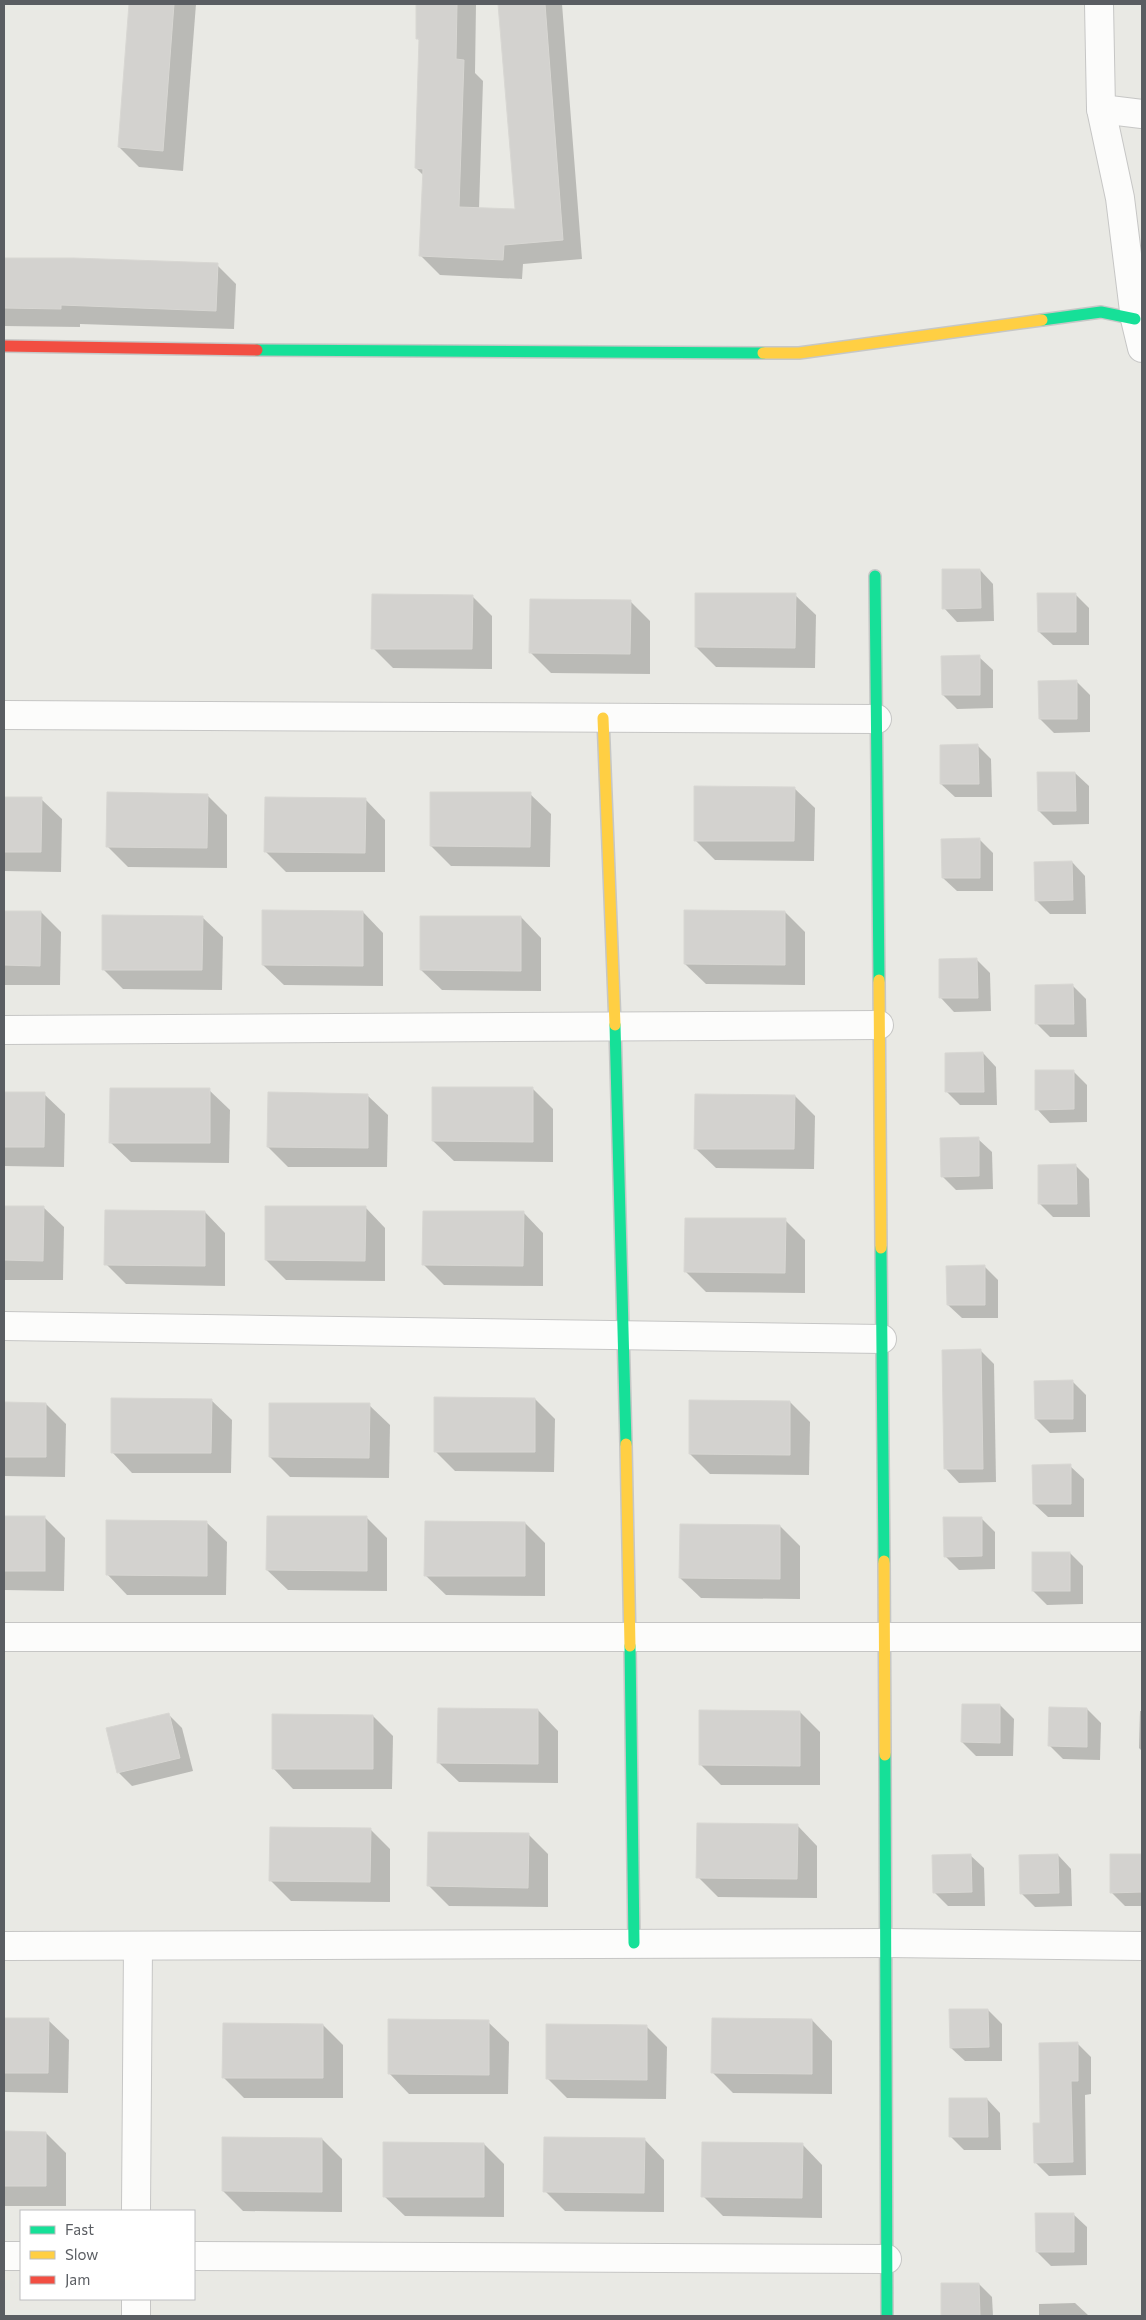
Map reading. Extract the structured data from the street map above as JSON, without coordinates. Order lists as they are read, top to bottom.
{
  "legend": ["Fast", "Slow", "Jam"]
}
